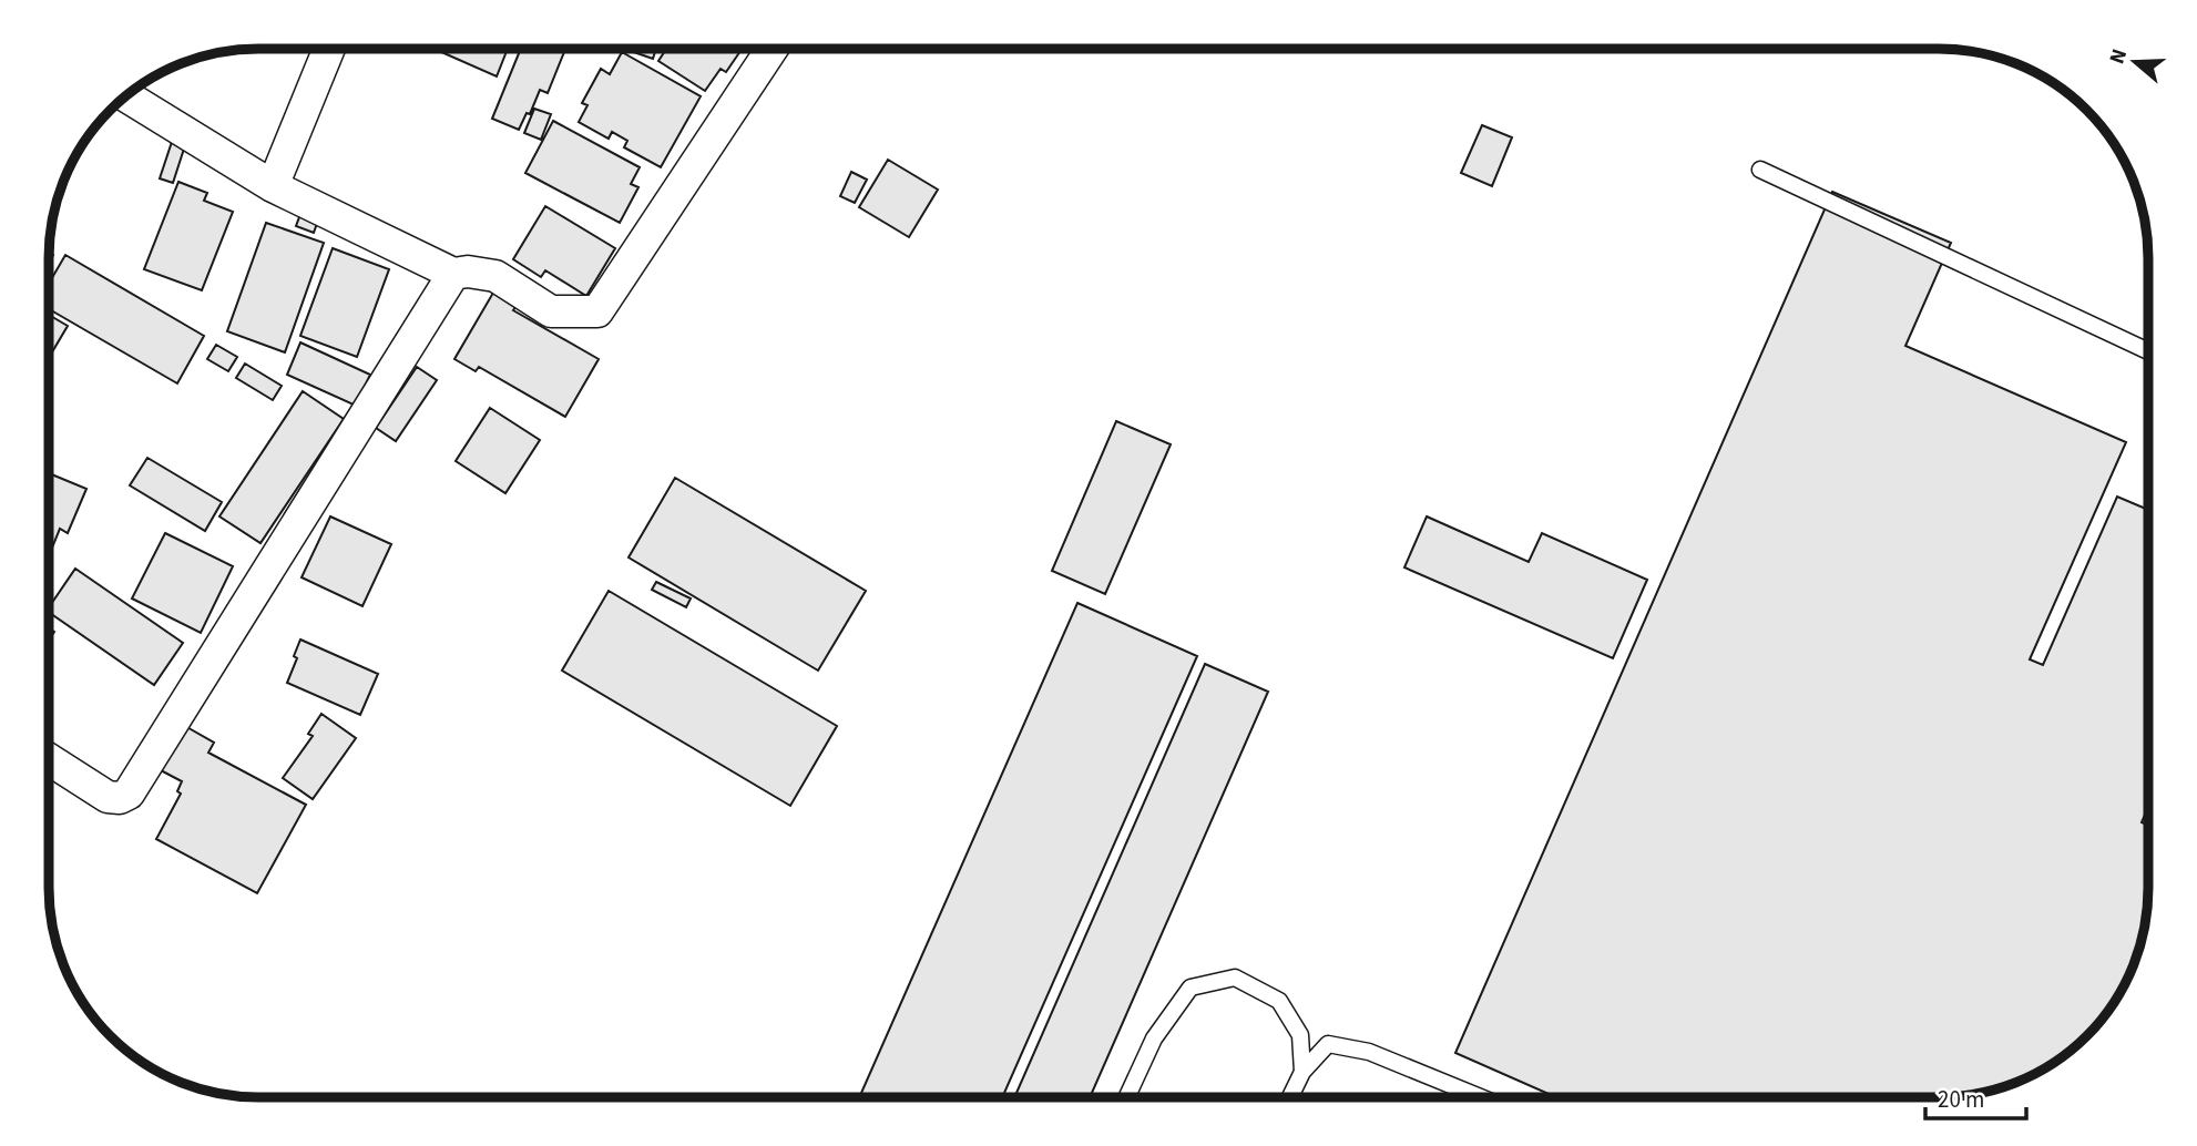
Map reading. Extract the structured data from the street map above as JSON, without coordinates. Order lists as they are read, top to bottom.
{
  "scale_bar": "20 m",
  "north": "left"
}
